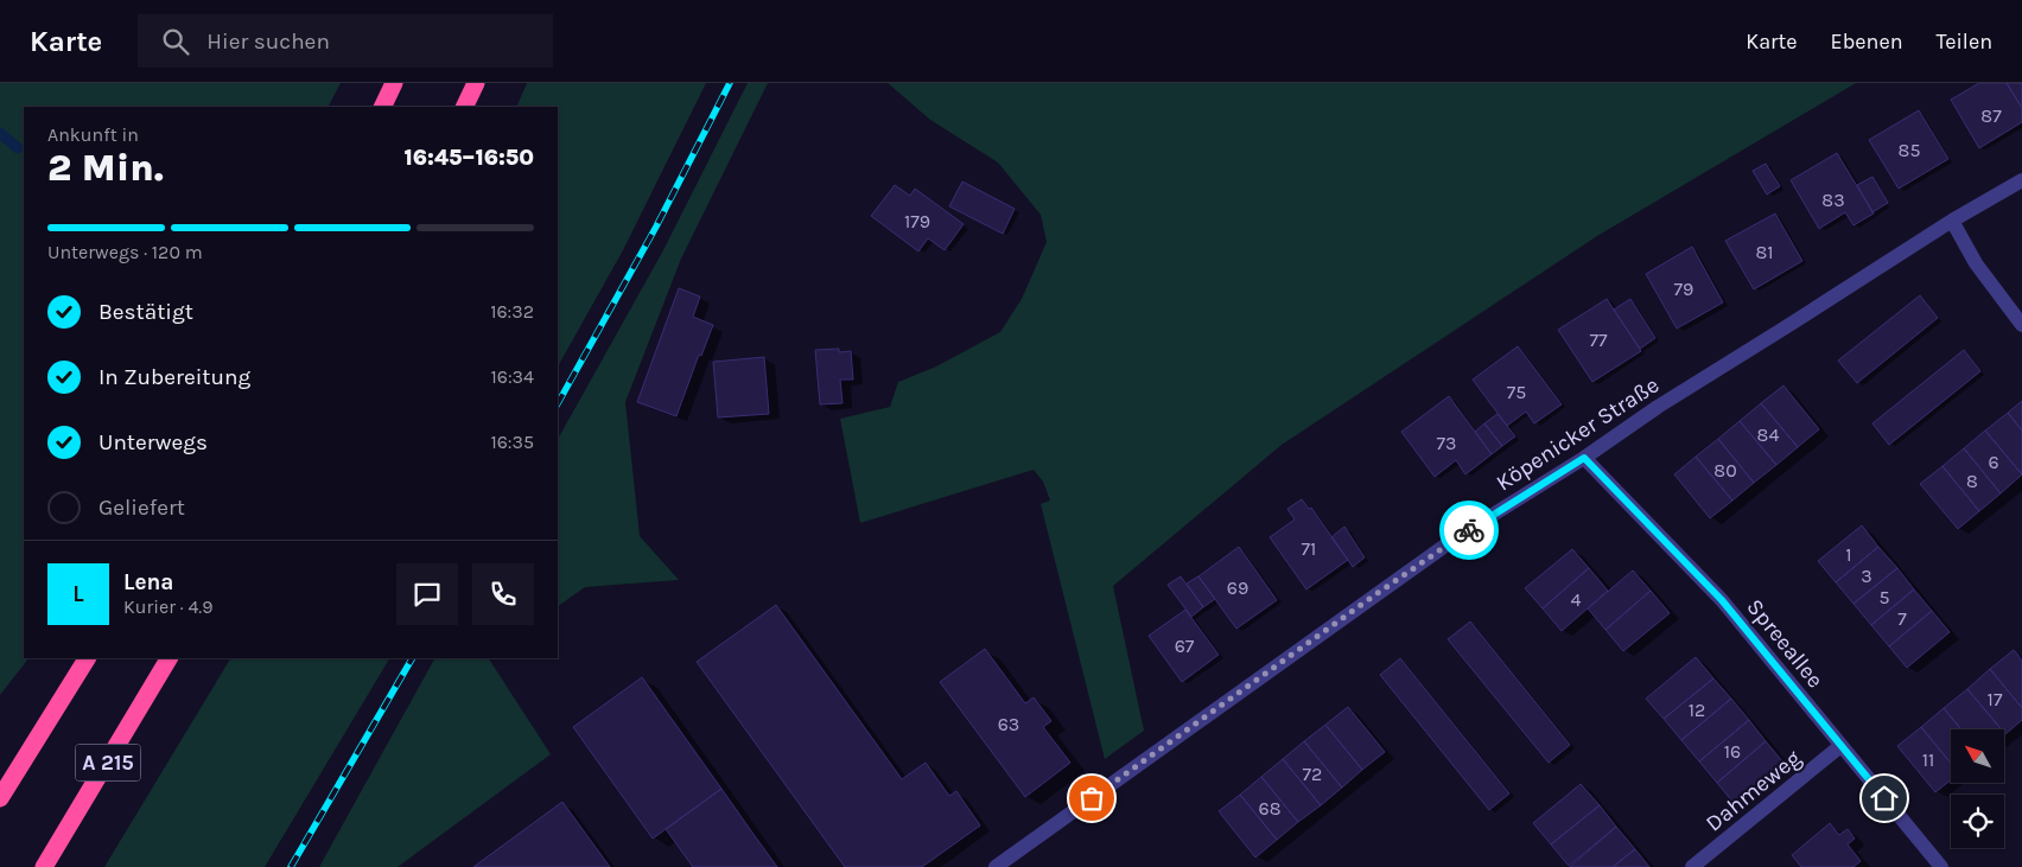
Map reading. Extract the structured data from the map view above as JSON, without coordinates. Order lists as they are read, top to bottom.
{
  "streets": {
    "highway": ["A 215"],
    "street": ["Köpenicker Straße", "Spreeallee", "Dahmeweg"]
  },
  "crossings": [
    ["Köpenicker Straße", "Spreeallee"],
    ["Spreeallee", "Dahmeweg"]
  ],
  "house_numbers": [
    "87",
    "85",
    "83",
    "179",
    "81",
    "79",
    "77",
    "75",
    "84",
    "73",
    "6",
    "80",
    "8",
    "71",
    "1",
    "3",
    "69",
    "5",
    "4",
    "7",
    "67",
    "17",
    "12",
    "63",
    "16",
    "11",
    "72",
    "68"
  ],
  "north": "top left",
  "page": {
    "header": "Karte",
    "search": "Hier suchen",
    "nav": ["Karte", "Ebenen", "Teilen"],
    "heading": ["2 Min.", "Ankunft in", "16:45–16:50"],
    "panel": ["Lena", "Kurier · 4.9"],
    "bar": "Unterwegs · 120 m",
    "list": [
      ["Bestätigt", "16:32"],
      ["In Zubereitung", "16:34"],
      ["Unterwegs", "16:35"],
      "Geliefert"
    ],
    "round": "L"
  }
}
